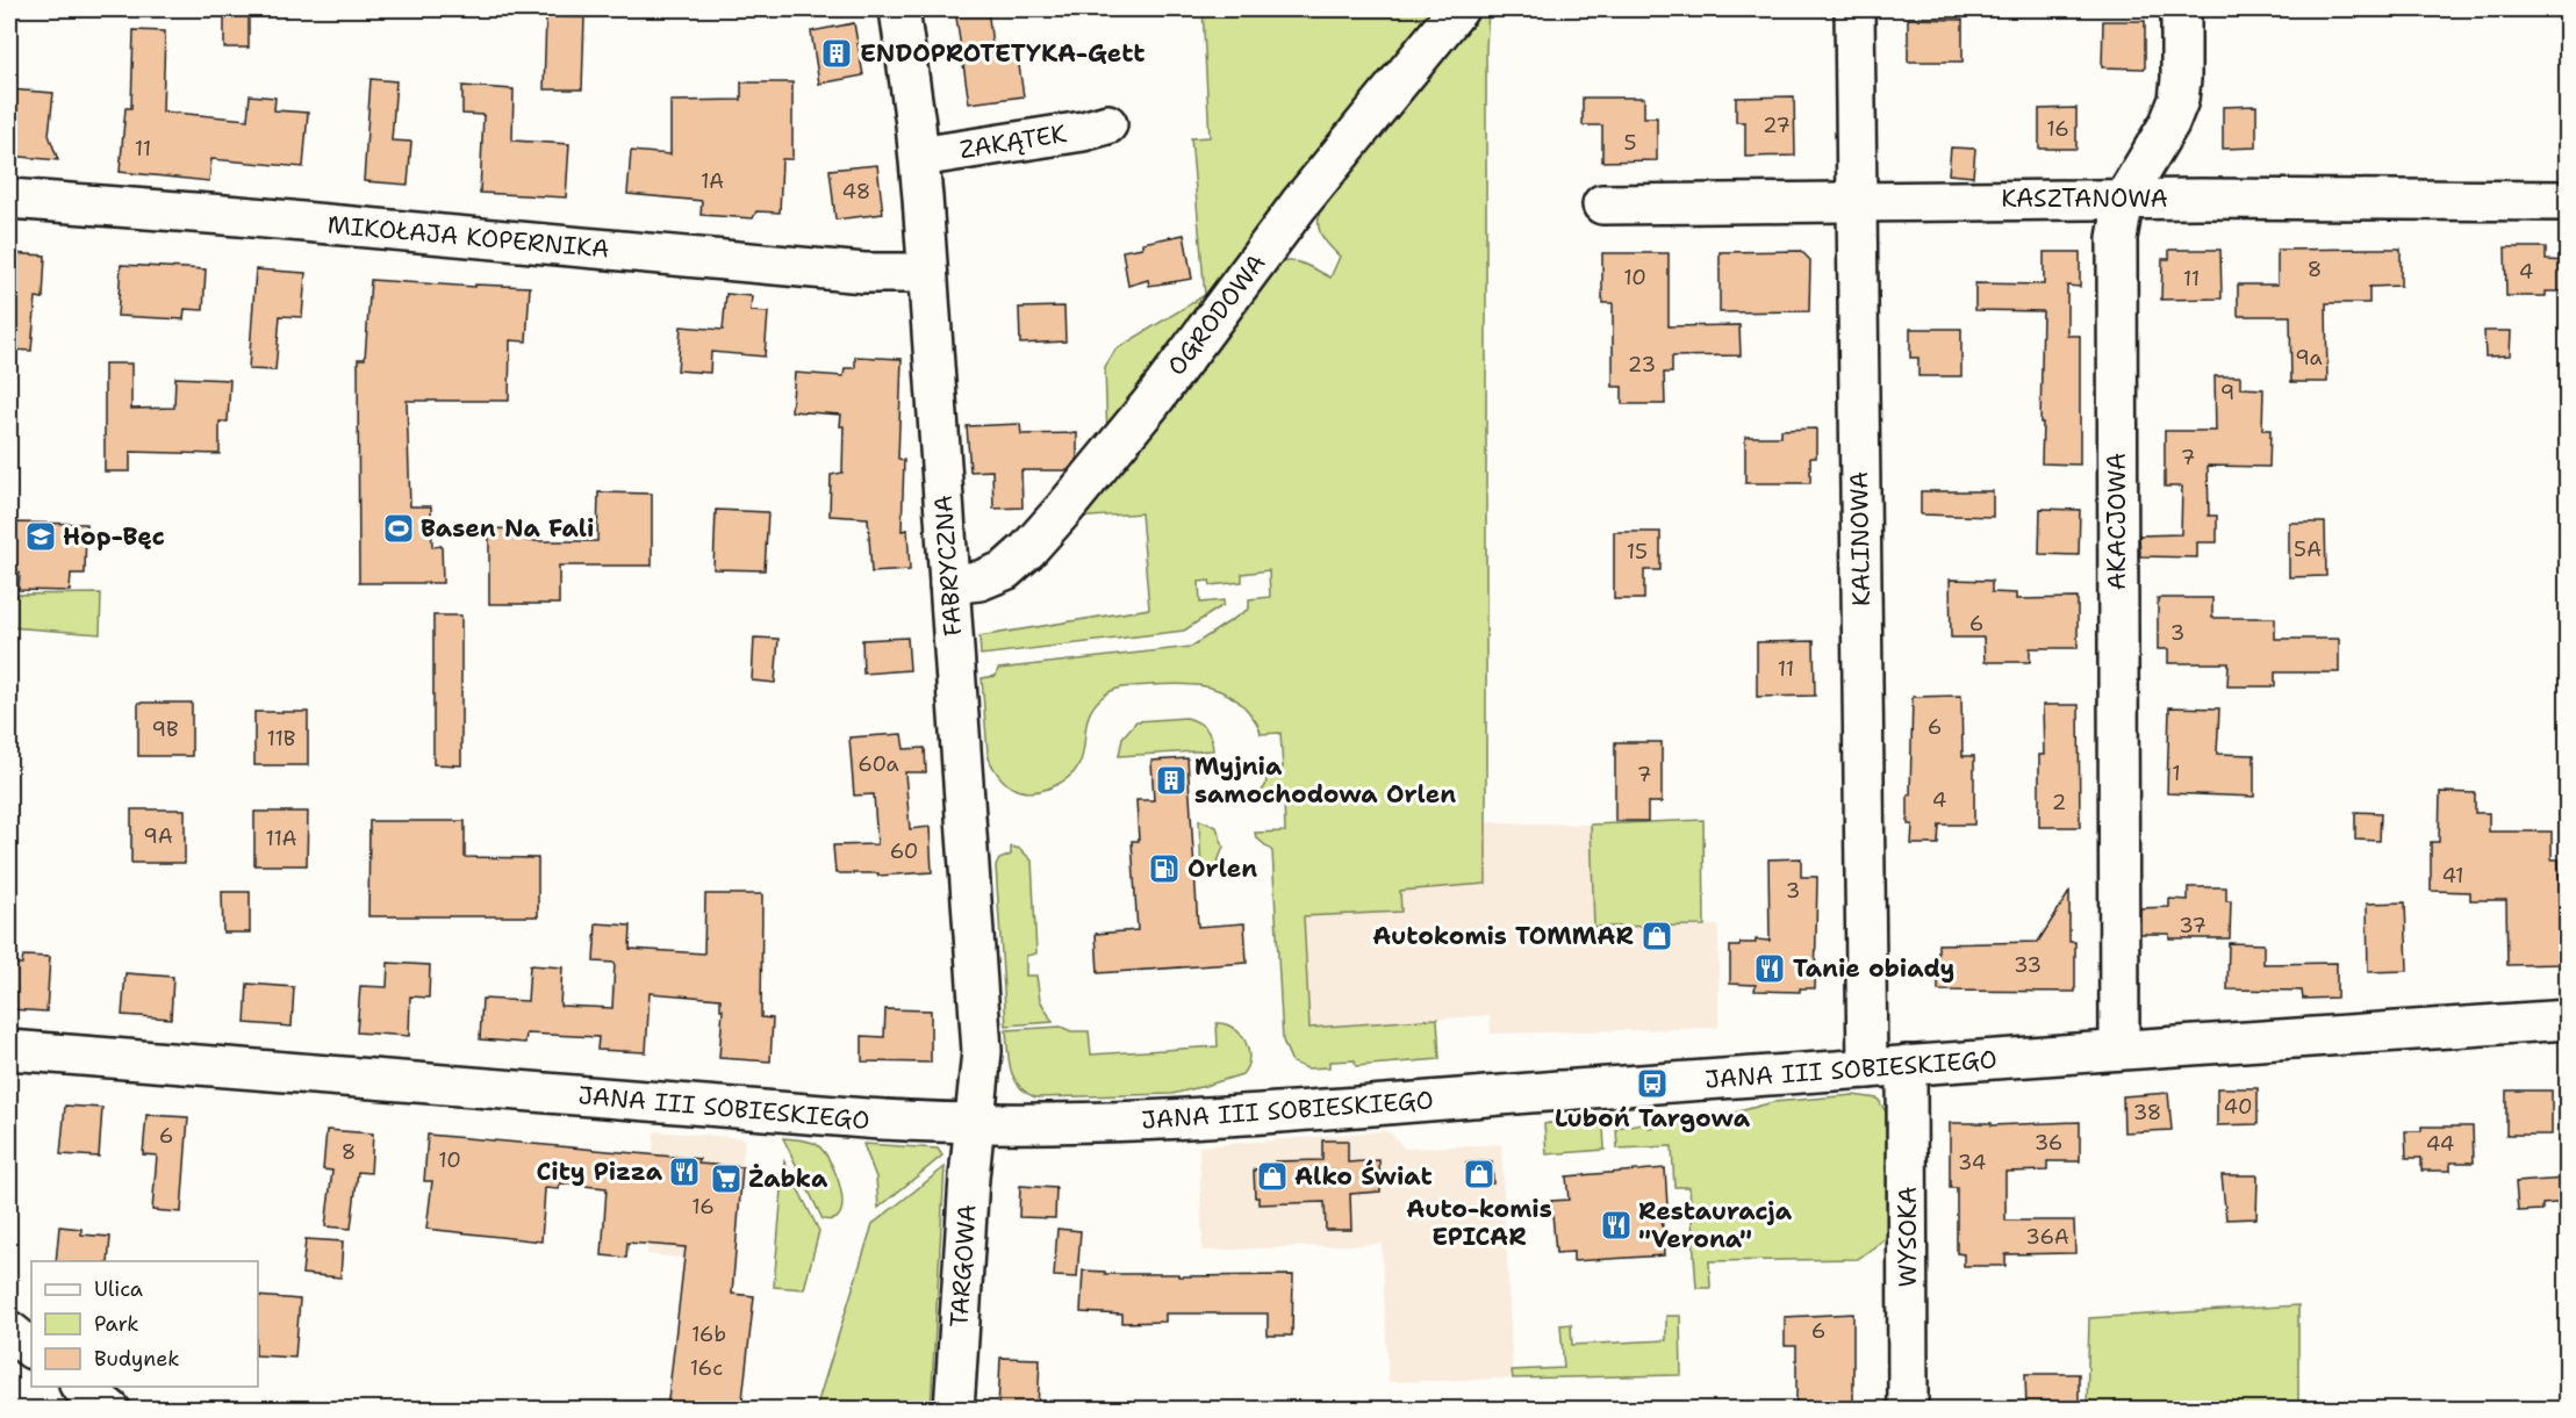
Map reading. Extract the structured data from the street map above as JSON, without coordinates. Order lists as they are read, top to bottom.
{
  "streets": {
    "street": [
      "ZAKĄTEK",
      "KASZTANOWA",
      "MIKOŁAJA KOPERNIKA",
      "OGRODOWA",
      "AKACJOWA",
      "KALINOWA",
      "FABRYCZNA",
      "JANA III SOBIESKIEGO",
      "WYSOKA",
      "TARGOWA"
    ]
  },
  "crossings": [
    ["ZAKĄTEK", "FABRYCZNA"],
    ["KASZTANOWA", "AKACJOWA"],
    ["KASZTANOWA", "KALINOWA"],
    ["MIKOŁAJA KOPERNIKA", "FABRYCZNA"],
    ["OGRODOWA", "FABRYCZNA"],
    ["AKACJOWA", "JANA III SOBIESKIEGO"],
    ["KALINOWA", "JANA III SOBIESKIEGO"],
    ["FABRYCZNA", "JANA III SOBIESKIEGO"],
    ["FABRYCZNA", "TARGOWA"],
    ["JANA III SOBIESKIEGO", "WYSOKA"],
    ["JANA III SOBIESKIEGO", "TARGOWA"]
  ],
  "places": {
    "building": ["ENDOPROTETYKA-Gett", "Myjnia samochodowa Orlen"],
    "sports": ["Basen Na Fali"],
    "school or university": ["Hop-Bęc"],
    "fuel station": ["Orlen"],
    "shop": ["Autokomis TOMMAR", "Auto-komis EPICAR", "Alko Świat"],
    "restaurant": ["Tanie obiady", "City Pizza", "Restauracja \"Verona\""],
    "bus stop": ["Luboń Targowa"],
    "supermarket": ["Żabka"]
  },
  "house_numbers": [
    "27",
    "16",
    "5",
    "11",
    "1A",
    "48",
    "8",
    "4",
    "10",
    "11",
    "9a",
    "23",
    "9",
    "7",
    "5A",
    "15",
    "6",
    "3",
    "11",
    "6",
    "9B",
    "11B",
    "60a",
    "1",
    "7",
    "4",
    "2",
    "9A",
    "11A",
    "60",
    "41",
    "3",
    "37",
    "33",
    "40",
    "38",
    "6",
    "36",
    "44",
    "8",
    "10",
    "34",
    "16",
    "36A",
    "6",
    "16b",
    "16c"
  ],
  "legend": ["Ulica", "Park", "Budynek"]
}
